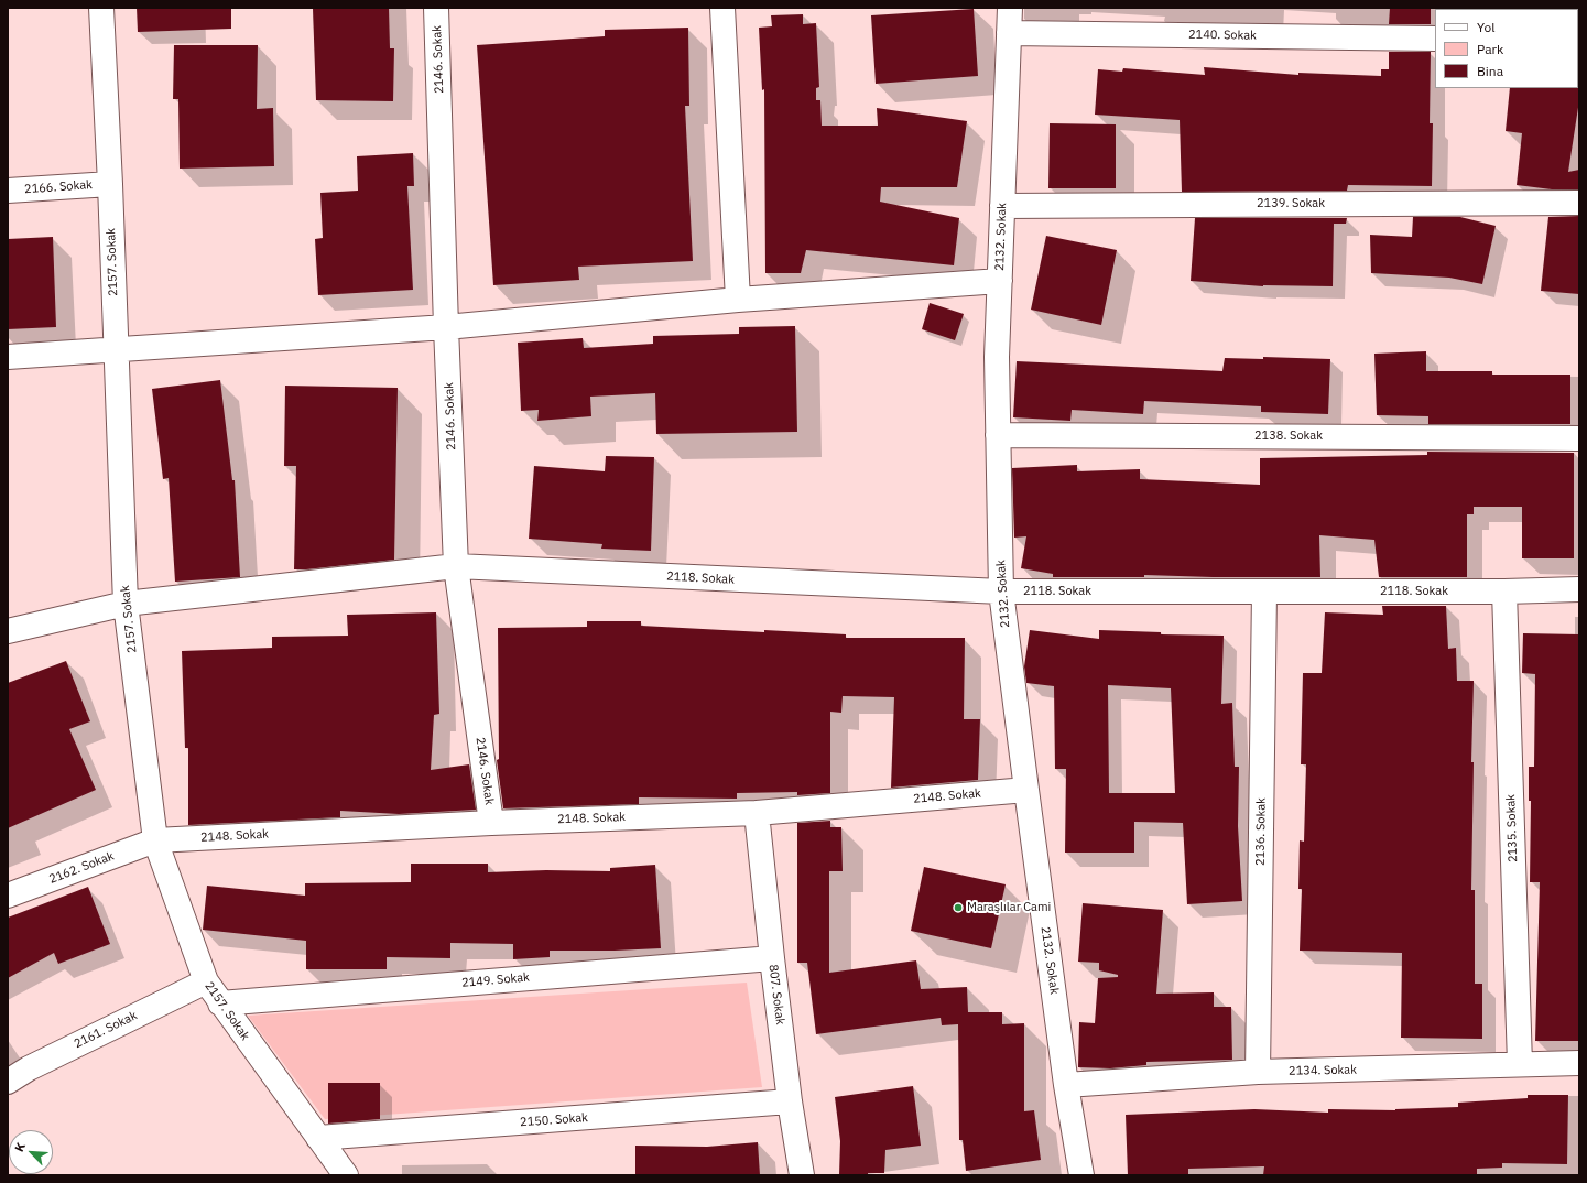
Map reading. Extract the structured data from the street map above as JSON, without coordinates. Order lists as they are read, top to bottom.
{
  "streets": {
    "street": [
      "2140. Sokak",
      "2146. Sokak",
      "2166. Sokak",
      "2139. Sokak",
      "2132. Sokak",
      "2157. Sokak",
      "2138. Sokak",
      "2118. Sokak",
      "2148. Sokak",
      "2135. Sokak",
      "2136. Sokak",
      "2162. Sokak",
      "2149. Sokak",
      "807. Sokak",
      "2161. Sokak",
      "2134. Sokak",
      "2150. Sokak"
    ]
  },
  "crossings": [
    ["2140. Sokak", "2132. Sokak"],
    ["2146. Sokak", "2118. Sokak"],
    ["2146. Sokak", "2148. Sokak"],
    ["2166. Sokak", "2157. Sokak"],
    ["2139. Sokak", "2132. Sokak"],
    ["2132. Sokak", "2138. Sokak"],
    ["2132. Sokak", "2118. Sokak"],
    ["2132. Sokak", "2148. Sokak"],
    ["2132. Sokak", "2134. Sokak"],
    ["2157. Sokak", "2118. Sokak"],
    ["2157. Sokak", "2148. Sokak"],
    ["2157. Sokak", "2162. Sokak"],
    ["2157. Sokak", "2149. Sokak"],
    ["2157. Sokak", "2161. Sokak"],
    ["2157. Sokak", "2150. Sokak"],
    ["2118. Sokak", "2135. Sokak"],
    ["2118. Sokak", "2136. Sokak"],
    ["2148. Sokak", "2162. Sokak"],
    ["2148. Sokak", "807. Sokak"],
    ["2135. Sokak", "2134. Sokak"],
    ["2136. Sokak", "2134. Sokak"],
    ["2149. Sokak", "807. Sokak"],
    ["807. Sokak", "2150. Sokak"]
  ],
  "places": ["Maraşlılar Cami"],
  "legend": ["Yol", "Park", "Bina"],
  "north": "top left"
}
